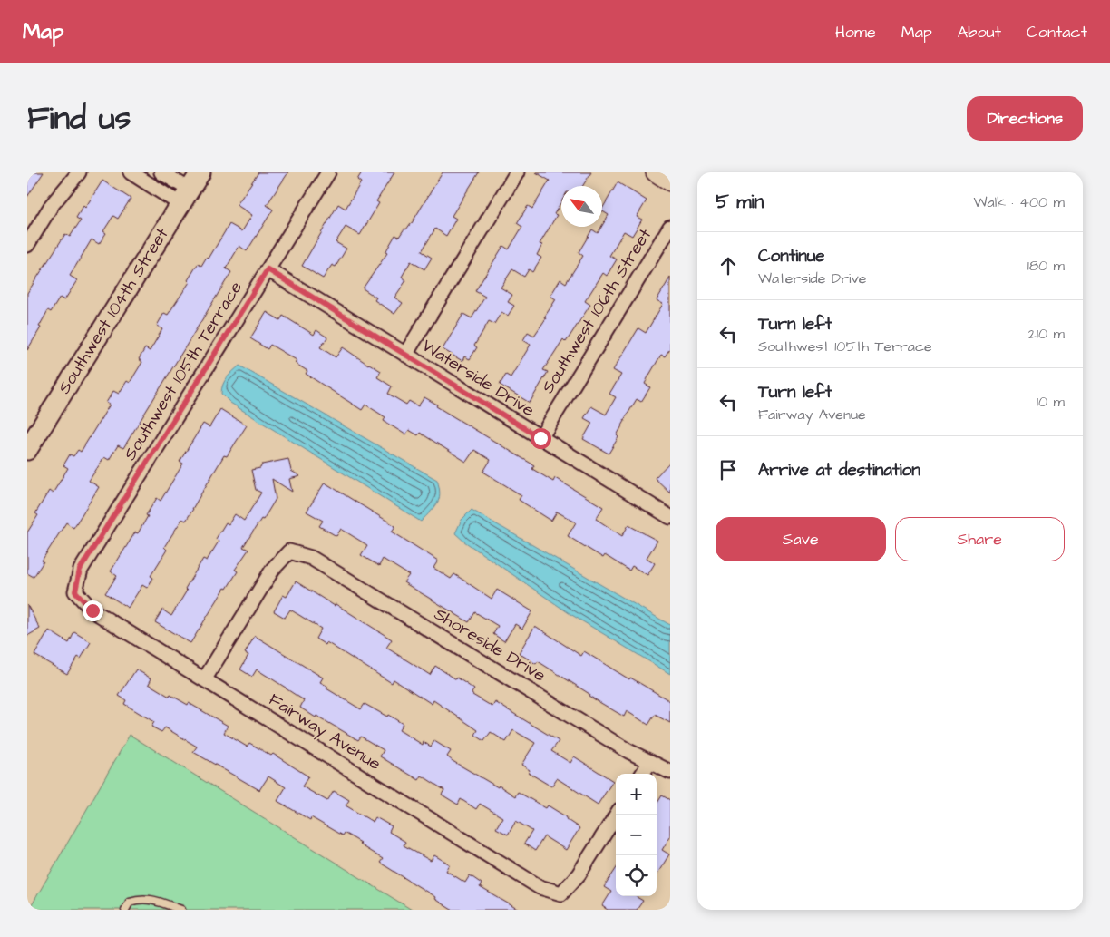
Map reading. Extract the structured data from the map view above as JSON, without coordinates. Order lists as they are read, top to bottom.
{
  "streets": {
    "main road": ["Southwest 104th Street"],
    "street": [
      "Southwest 106th Street",
      "Southwest 105th Terrace",
      "Waterside Drive",
      "Shoreside Drive",
      "Fairway Avenue"
    ]
  },
  "crossings": [
    ["Southwest 106th Street", "Waterside Drive"],
    ["Southwest 105th Terrace", "Waterside Drive"],
    ["Southwest 105th Terrace", "Fairway Avenue"],
    ["Shoreside Drive", "Fairway Avenue"]
  ],
  "north": "top left",
  "page": {
    "header": "Map",
    "nav": [
      "Home",
      "Map",
      "About",
      "Contact"
    ],
    "title": "Find us",
    "buttons": [
      "Directions",
      ["Save", "Share"]
    ],
    "heading": ["5 min", "Walk · 400 m"],
    "list": [
      ["Continue", "Waterside Drive", "180 m"],
      ["Turn left", "Southwest 105th Terrace", "210 m"],
      ["Turn left", "Fairway Avenue", "10 m"],
      "Arrive at destination"
    ],
    "map_buttons": ["+", "−"]
  }
}
